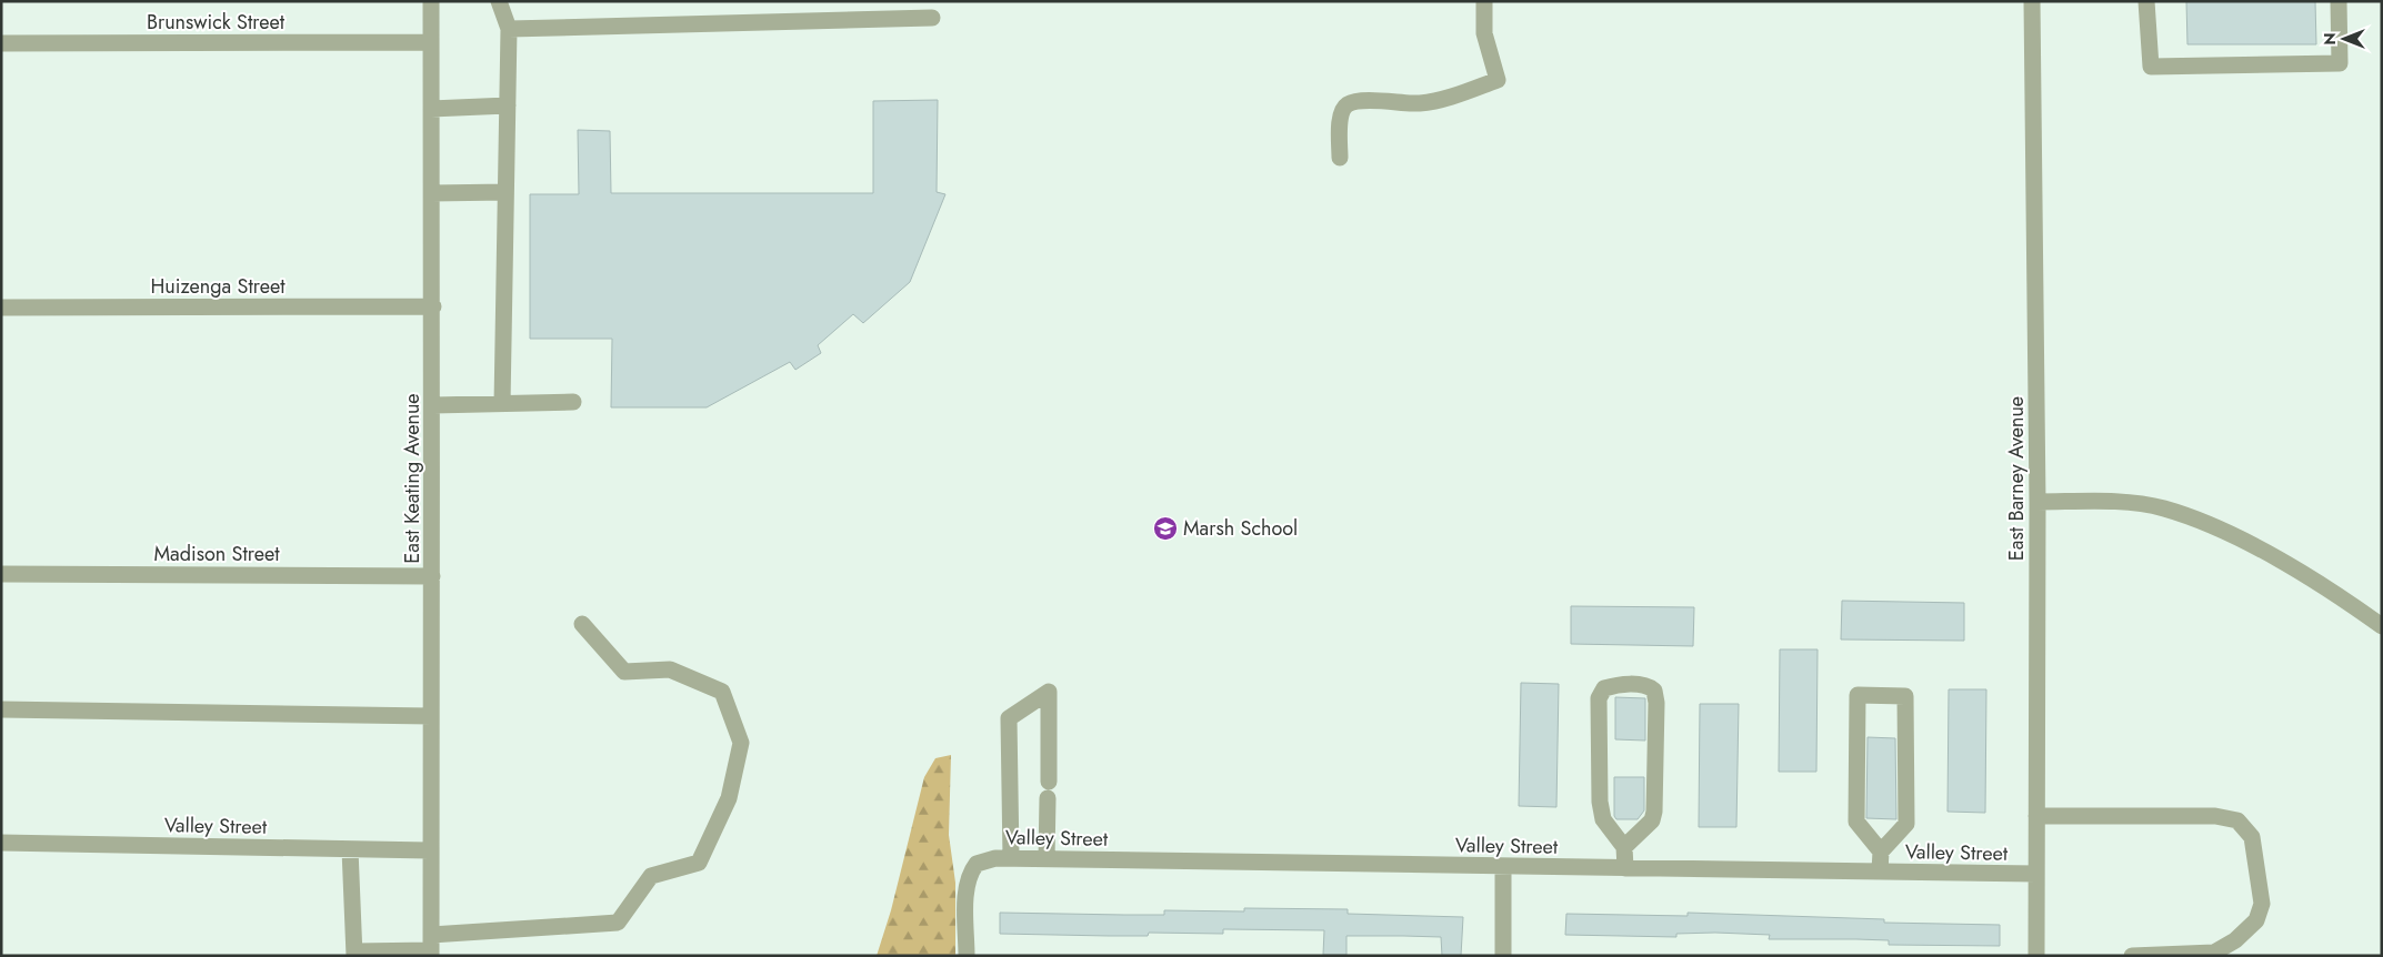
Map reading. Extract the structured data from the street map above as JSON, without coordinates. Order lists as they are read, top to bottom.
{
  "streets": {
    "street": [
      "Brunswick Street",
      "Huizenga Street",
      "East Keating Avenue",
      "East Barney Avenue",
      "Madison Street",
      "Valley Street"
    ]
  },
  "crossings": [
    ["Brunswick Street", "East Keating Avenue"],
    ["Huizenga Street", "East Keating Avenue"],
    ["East Keating Avenue", "Madison Street"],
    ["East Keating Avenue", "Valley Street"],
    ["East Barney Avenue", "Valley Street"]
  ],
  "places": {
    "school or university": ["Marsh School"]
  },
  "north": "left"
}
